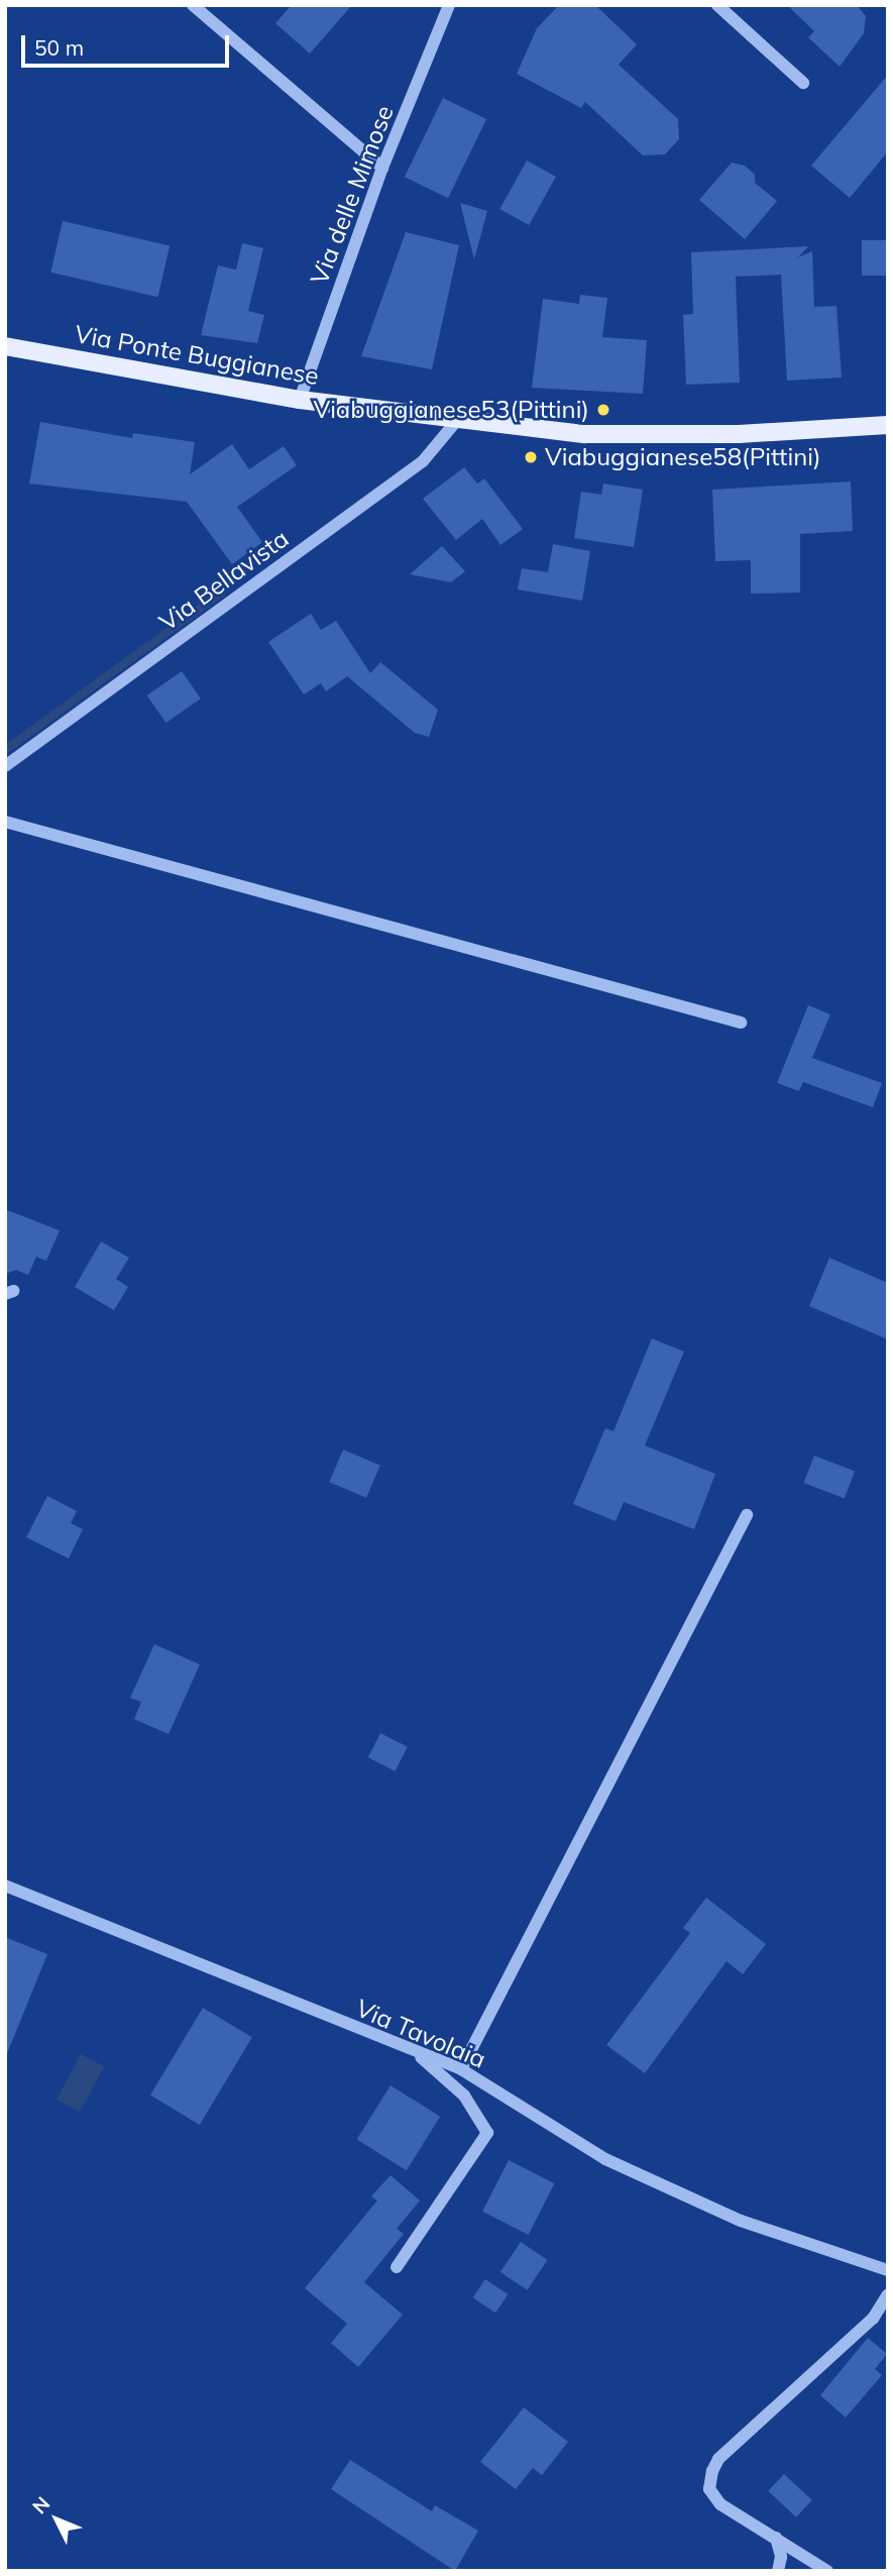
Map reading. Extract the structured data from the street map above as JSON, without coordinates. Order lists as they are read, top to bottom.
{
  "streets": {
    "main road": ["Via Ponte Buggianese"],
    "street": ["Via delle Mimose", "Via Bellavista", "Via Tavolaia"]
  },
  "crossings": [
    ["Via delle Mimose", "Via Ponte Buggianese"],
    ["Via Ponte Buggianese", "Via Bellavista"]
  ],
  "places": ["Viabuggianese53(Pittini)", "Viabuggianese58(Pittini)"],
  "scale_bar": "50 m",
  "north": "top left"
}
